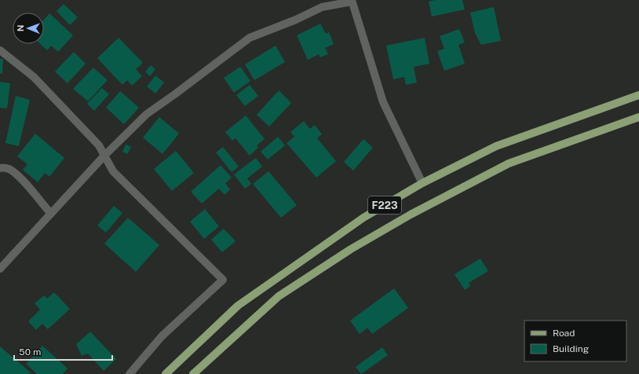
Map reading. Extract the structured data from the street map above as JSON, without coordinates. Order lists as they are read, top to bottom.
{
  "streets": {
    "main road": ["F223"]
  },
  "legend": ["Road", "Building"],
  "scale_bar": "50 m",
  "north": "left"
}
